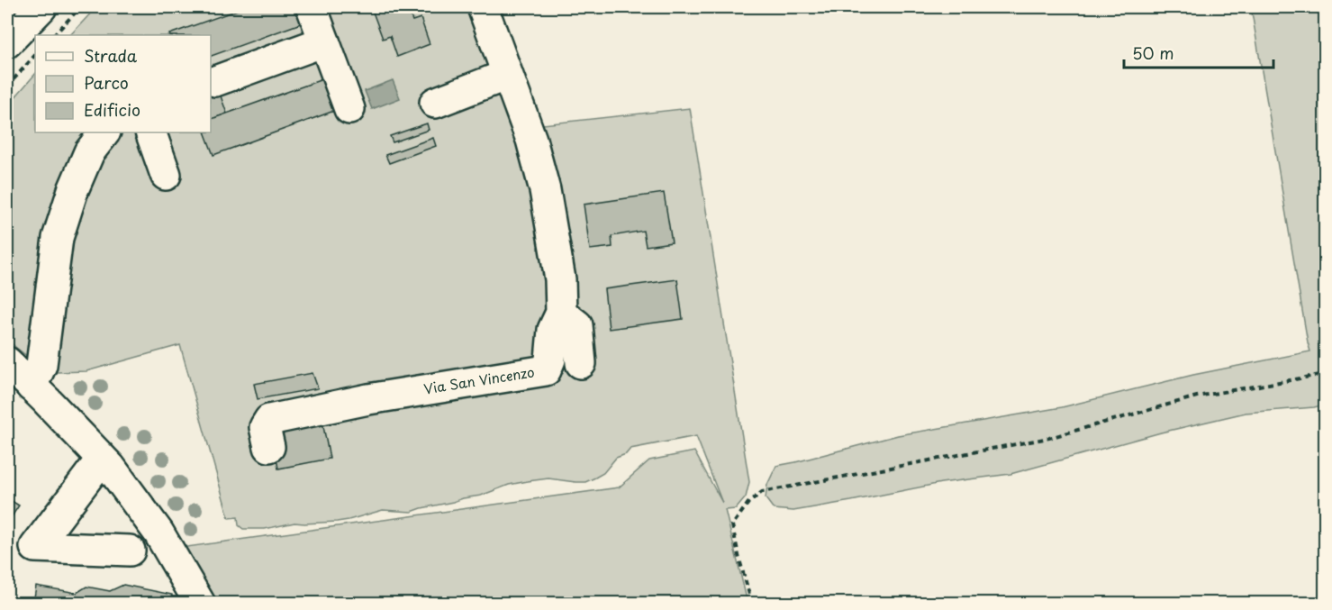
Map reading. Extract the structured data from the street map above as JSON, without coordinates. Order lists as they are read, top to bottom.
{
  "streets": {
    "street": ["Via San Vincenzo"]
  },
  "legend": ["Strada", "Parco", "Edificio"],
  "scale_bar": "50 m"
}
